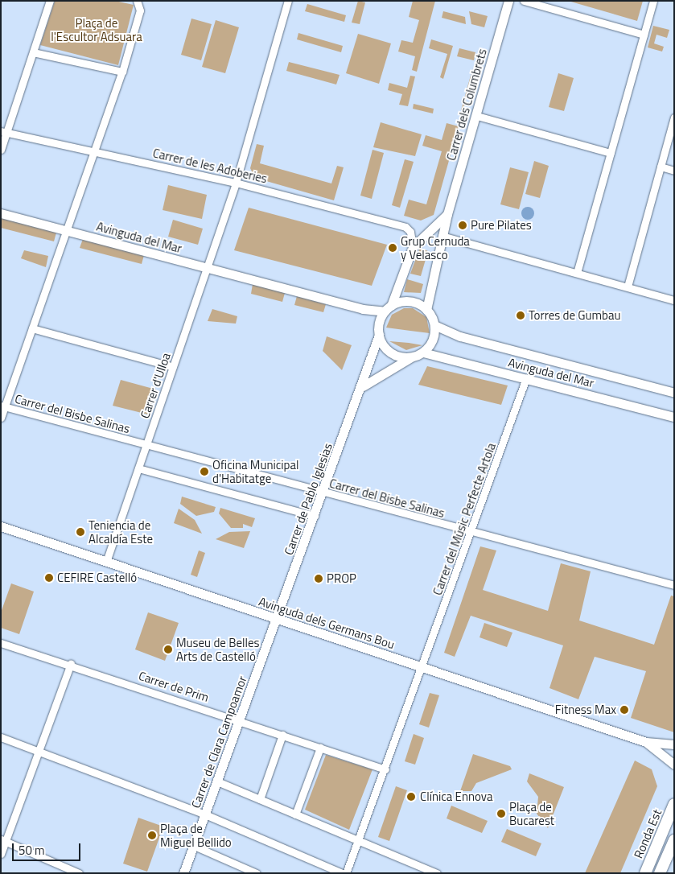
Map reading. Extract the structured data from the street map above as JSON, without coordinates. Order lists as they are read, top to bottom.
{
  "streets": {
    "main road": ["Ronda Est"],
    "street": [
      "Carrer dels Columbrets",
      "Carrer de les Adoberies",
      "Avinguda del Mar",
      "Carrer d'Ulloa",
      "Carrer del Bisbe Salinas",
      "Carrer de Pablo Iglesias",
      "Carrer del Músic Perfecte Artola",
      "Avinguda dels Germans Bou",
      "Carrer de Prim",
      "Carrer de Clara Campoamor"
    ]
  },
  "crossings": [
    ["Carrer dels Columbrets", "Avinguda del Mar"],
    ["Carrer dels Columbrets", "Carrer de Pablo Iglesias"],
    ["Avinguda del Mar", "Carrer d'Ulloa"],
    ["Avinguda del Mar", "Carrer de Pablo Iglesias"],
    ["Avinguda del Mar", "Carrer del Músic Perfecte Artola"],
    ["Carrer d'Ulloa", "Carrer del Bisbe Salinas"],
    ["Carrer d'Ulloa", "Avinguda dels Germans Bou"],
    ["Carrer del Bisbe Salinas", "Carrer de Pablo Iglesias"],
    ["Carrer del Bisbe Salinas", "Carrer del Músic Perfecte Artola"],
    ["Carrer de Pablo Iglesias", "Avinguda dels Germans Bou"],
    ["Carrer de Pablo Iglesias", "Carrer de Clara Campoamor"],
    ["Carrer del Músic Perfecte Artola", "Avinguda dels Germans Bou"],
    ["Carrer del Músic Perfecte Artola", "Carrer de Prim"],
    ["Avinguda dels Germans Bou", "Carrer de Clara Campoamor"],
    ["Carrer de Prim", "Carrer de Clara Campoamor"]
  ],
  "parks": ["Plaça de l'Escultor Adsuara"],
  "places": [
    "Pure Pilates",
    "Grup Cernuda y Velasco",
    "Torres de Gumbau",
    "Oficina Municipal d'Habitatge",
    "Teniencia de Alcaldía Este",
    "CEFIRE Castelló",
    "PROP",
    "Museu de Belles Arts de Castelló",
    "Fitness Max",
    "Clínica Ennova",
    "Plaça de Bucarest",
    "Plaça de Miguel Bellido"
  ],
  "scale_bar": "50 m"
}
